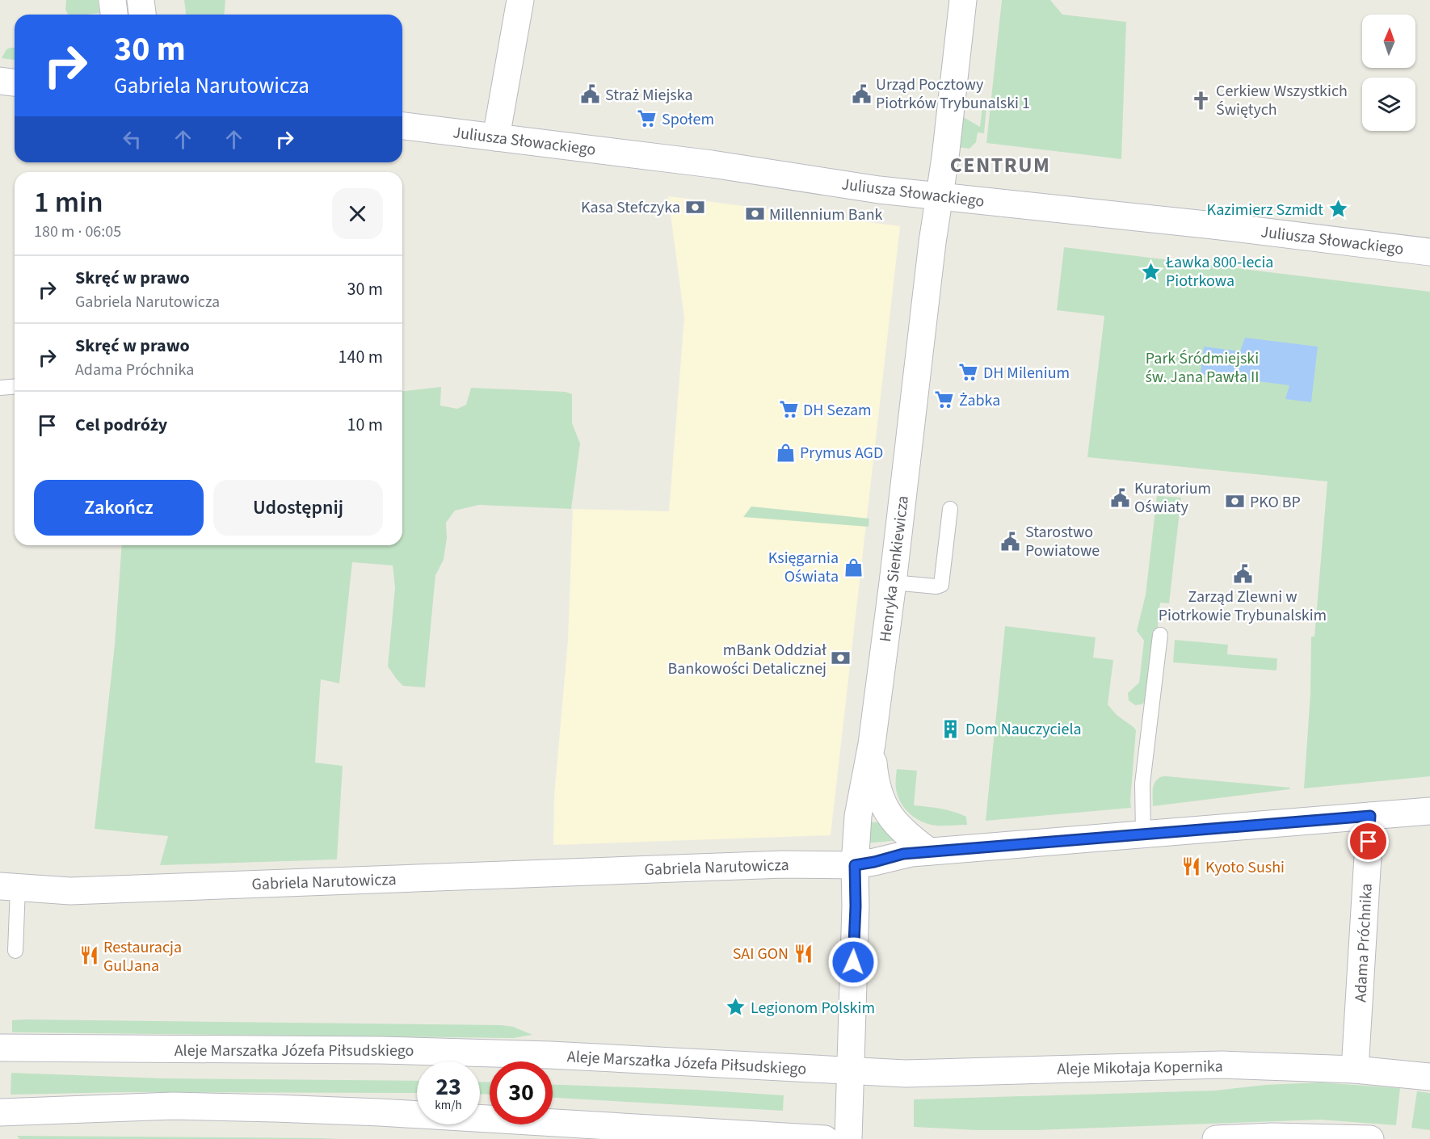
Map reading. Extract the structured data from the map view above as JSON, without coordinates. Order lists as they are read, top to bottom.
{
  "streets": {
    "street": [
      "Juliusza Słowackiego",
      "Henryka Sienkiewicza",
      "Gabriela Narutowicza",
      "Adama Próchnika",
      "Aleje Marszałka Józefa Piłsudskiego",
      "Aleje Mikołaja Kopernika"
    ]
  },
  "crossings": [
    ["Juliusza Słowackiego", "Henryka Sienkiewicza"],
    ["Henryka Sienkiewicza", "Gabriela Narutowicza"],
    ["Henryka Sienkiewicza", "Aleje Marszałka Józefa Piłsudskiego"],
    ["Henryka Sienkiewicza", "Aleje Mikołaja Kopernika"],
    ["Gabriela Narutowicza", "Adama Próchnika"],
    ["Adama Próchnika", "Aleje Mikołaja Kopernika"],
    ["Aleje Marszałka Józefa Piłsudskiego", "Aleje Mikołaja Kopernika"]
  ],
  "districts": ["CENTRUM"],
  "parks": ["Park Śródmiejski św. Jana Pawła II"],
  "places": {
    "public building": [
      "Urząd Pocztowy Piotrków Trybunalski 1",
      "Straż Miejska",
      "Kuratorium Oświaty",
      "Starostwo Powiatowe",
      "Zarząd Zlewni w Piotrkowie Trybunalskim"
    ],
    "church": ["Cerkiew Wszystkich Świętych"],
    "supermarket": [
      "Społem",
      "DH Milenium",
      "Żabka",
      "DH Sezam"
    ],
    "bank": [
      "Kasa Stefczyka",
      "Millennium Bank",
      "PKO BP",
      "mBank Oddział Bankowości Detalicznej"
    ],
    "place": ["Kazimierz Szmidt", "Ławka 800-lecia Piotrkowa", "Legionom Polskim"],
    "shop": ["Prymus AGD", "Księgarnia Oświata"],
    "building": ["Dom Nauczyciela"],
    "restaurant": ["Kyoto Sushi", "SAI GON", "Restauracja GulJana"]
  },
  "north": "top",
  "page": {
    "turn": ["30 m", "Gabriela Narutowicza"],
    "heading": ["1 min", "180 m · 06:05"],
    "list": [
      {
        "name": "Skręć w prawo",
        "note": "Gabriela Narutowicza",
        "value": "30 m"
      },
      {
        "name": "Skręć w prawo",
        "note": "Adama Próchnika",
        "value": "140 m"
      },
      {
        "name": "Cel podróży",
        "value": "10 m"
      }
    ],
    "buttons": ["Zakończ", "Udostępnij"],
    "speed": "23 km/h",
    "limit": "30"
  }
}
